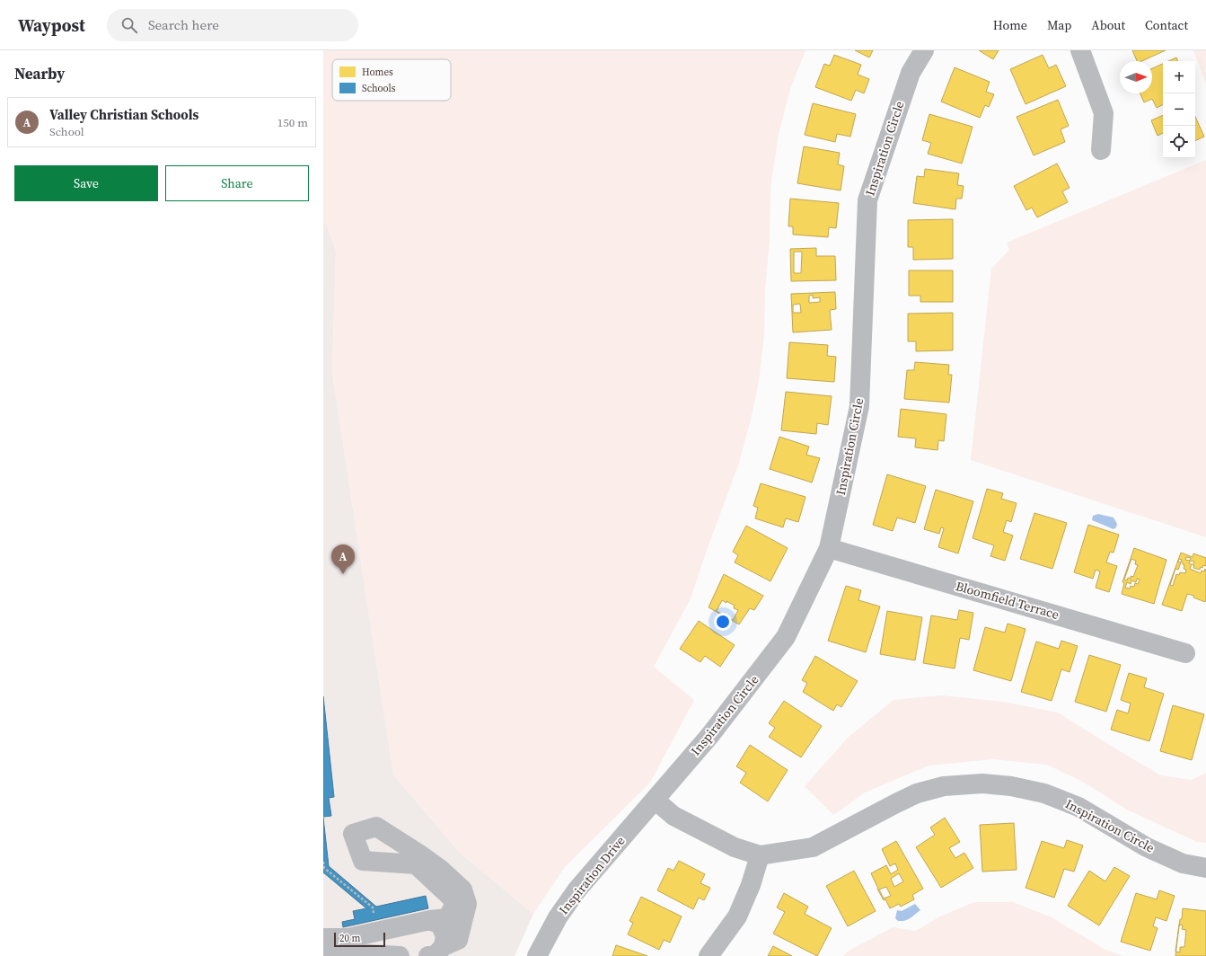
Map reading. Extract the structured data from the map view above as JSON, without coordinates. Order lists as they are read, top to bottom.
{
  "streets": {
    "street": ["Inspiration Circle", "Bloomfield Terrace", "Inspiration Drive"]
  },
  "crossings": [
    ["Inspiration Circle", "Bloomfield Terrace"],
    ["Inspiration Circle", "Inspiration Drive"]
  ],
  "legend": ["Homes", "Schools"],
  "scale_bar": "20 m",
  "north": "right",
  "page": {
    "header": "Waypost",
    "search": "Search here",
    "nav": [
      "Home",
      "Map",
      "About",
      "Contact"
    ],
    "heading": "Nearby",
    "map_buttons": ["+", "−"],
    "list": [
      {
        "mark": "A",
        "name": "Valley Christian Schools",
        "note": "School",
        "value": "150 m"
      }
    ],
    "buttons": ["Save", "Share"],
    "pins": "A",
    "scale": "20 m"
  }
}
